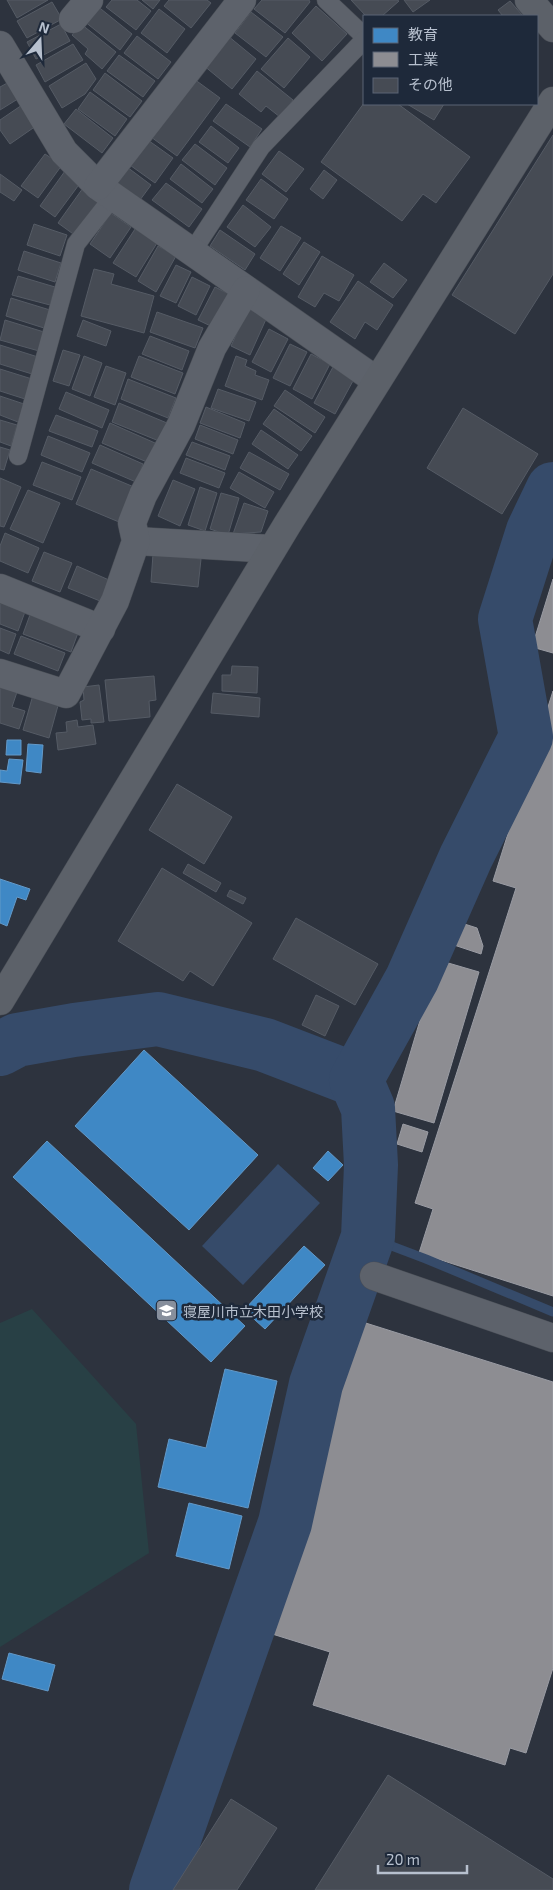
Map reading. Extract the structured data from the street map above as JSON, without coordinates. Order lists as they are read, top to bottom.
{
  "places": {
    "school or university": ["寝屋川市立木田小学校"]
  },
  "legend": ["教育", "工業", "その他"],
  "scale_bar": "20 m",
  "north": "top"
}
